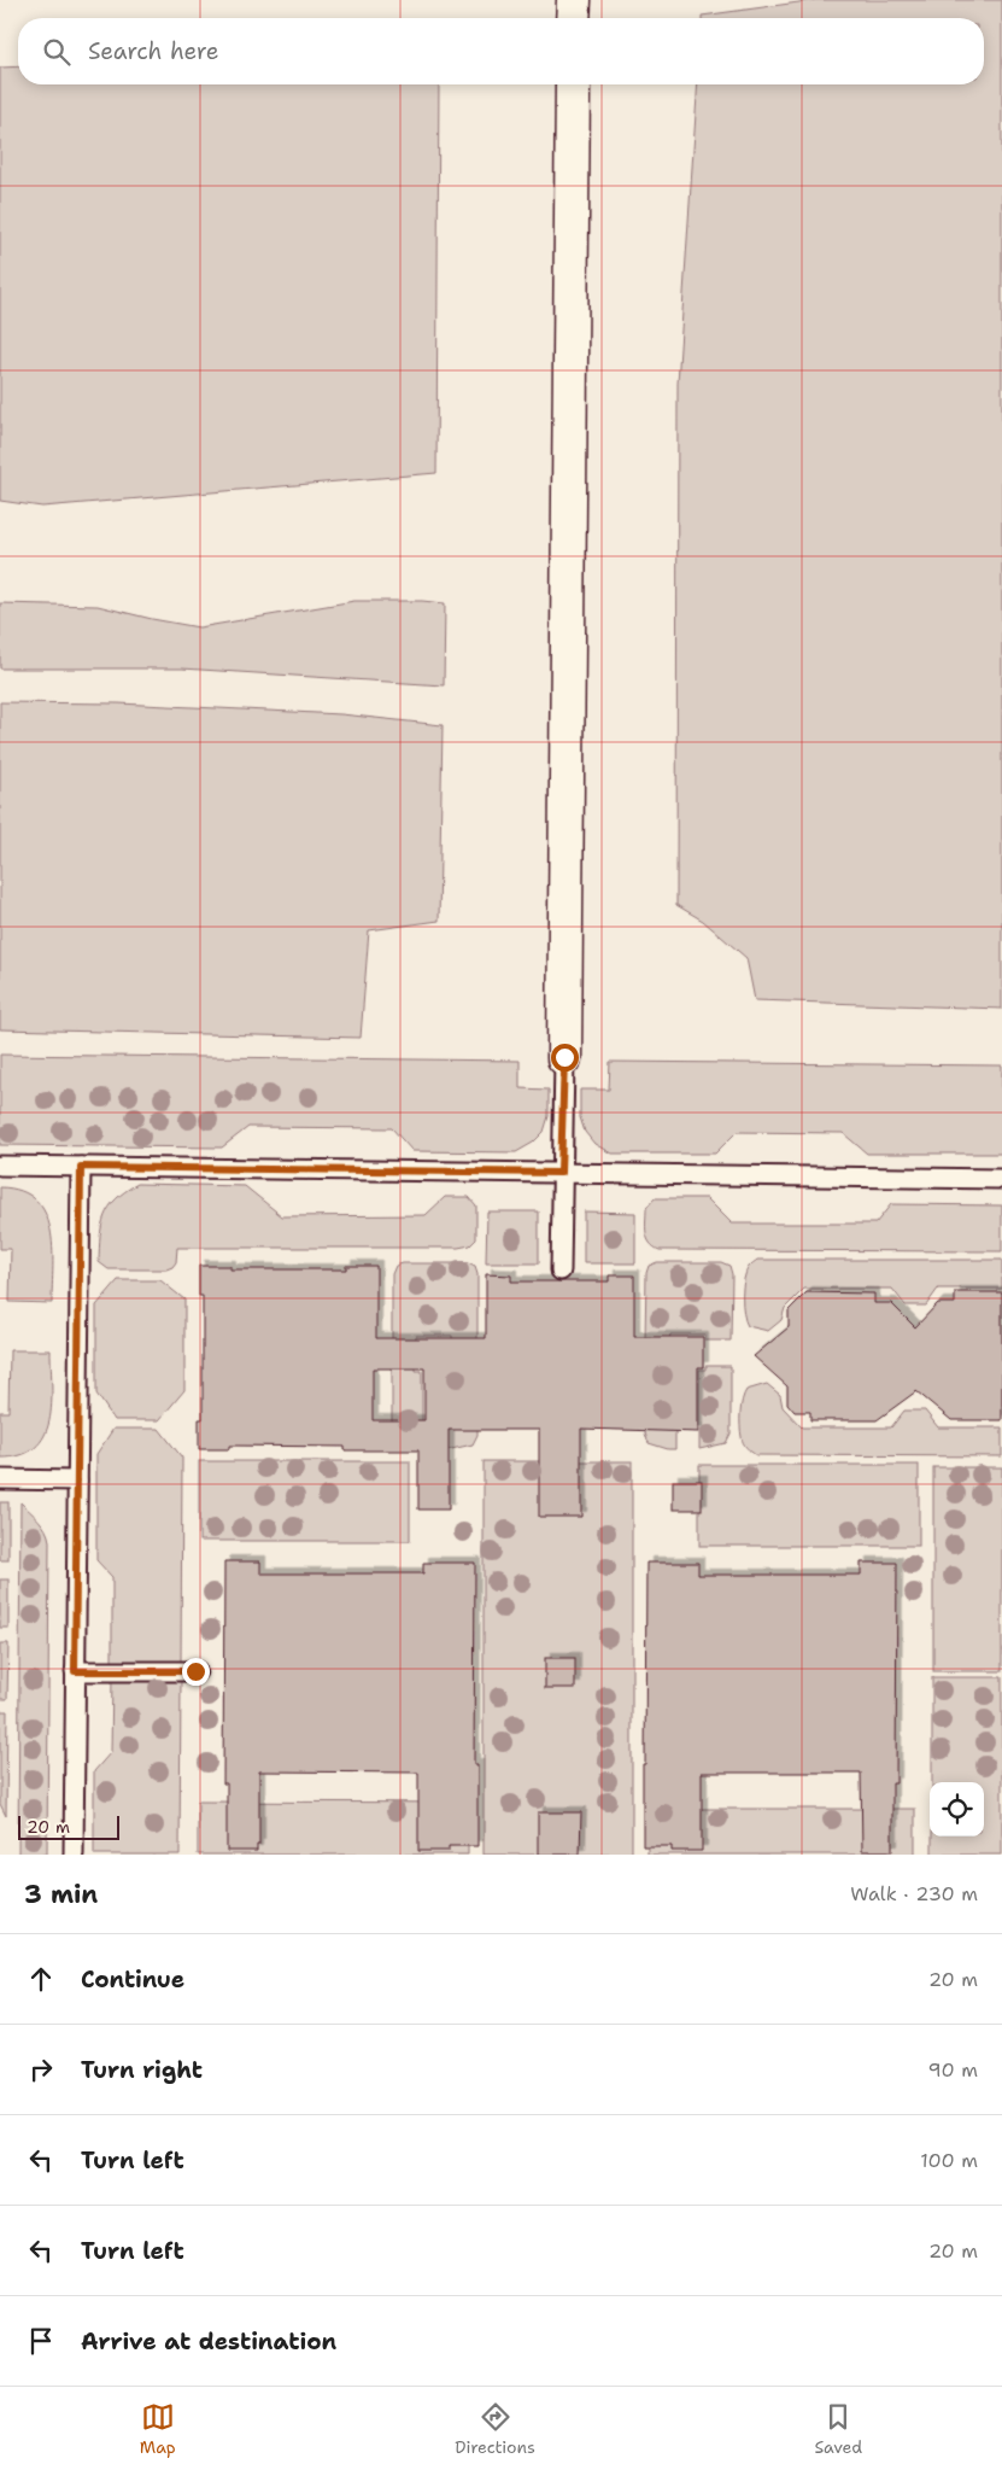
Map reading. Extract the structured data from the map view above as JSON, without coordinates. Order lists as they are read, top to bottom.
{
  "scale_bar": "20 m",
  "page": {
    "search": "Search here",
    "scale": "20 m",
    "heading": ["3 min", "Walk · 230 m"],
    "list": [
      ["Continue", "20 m"],
      ["Turn right", "90 m"],
      ["Turn left", "100 m"],
      ["Turn left", "20 m"],
      "Arrive at destination"
    ],
    "nav": ["Map", "Directions", "Saved"]
  }
}
